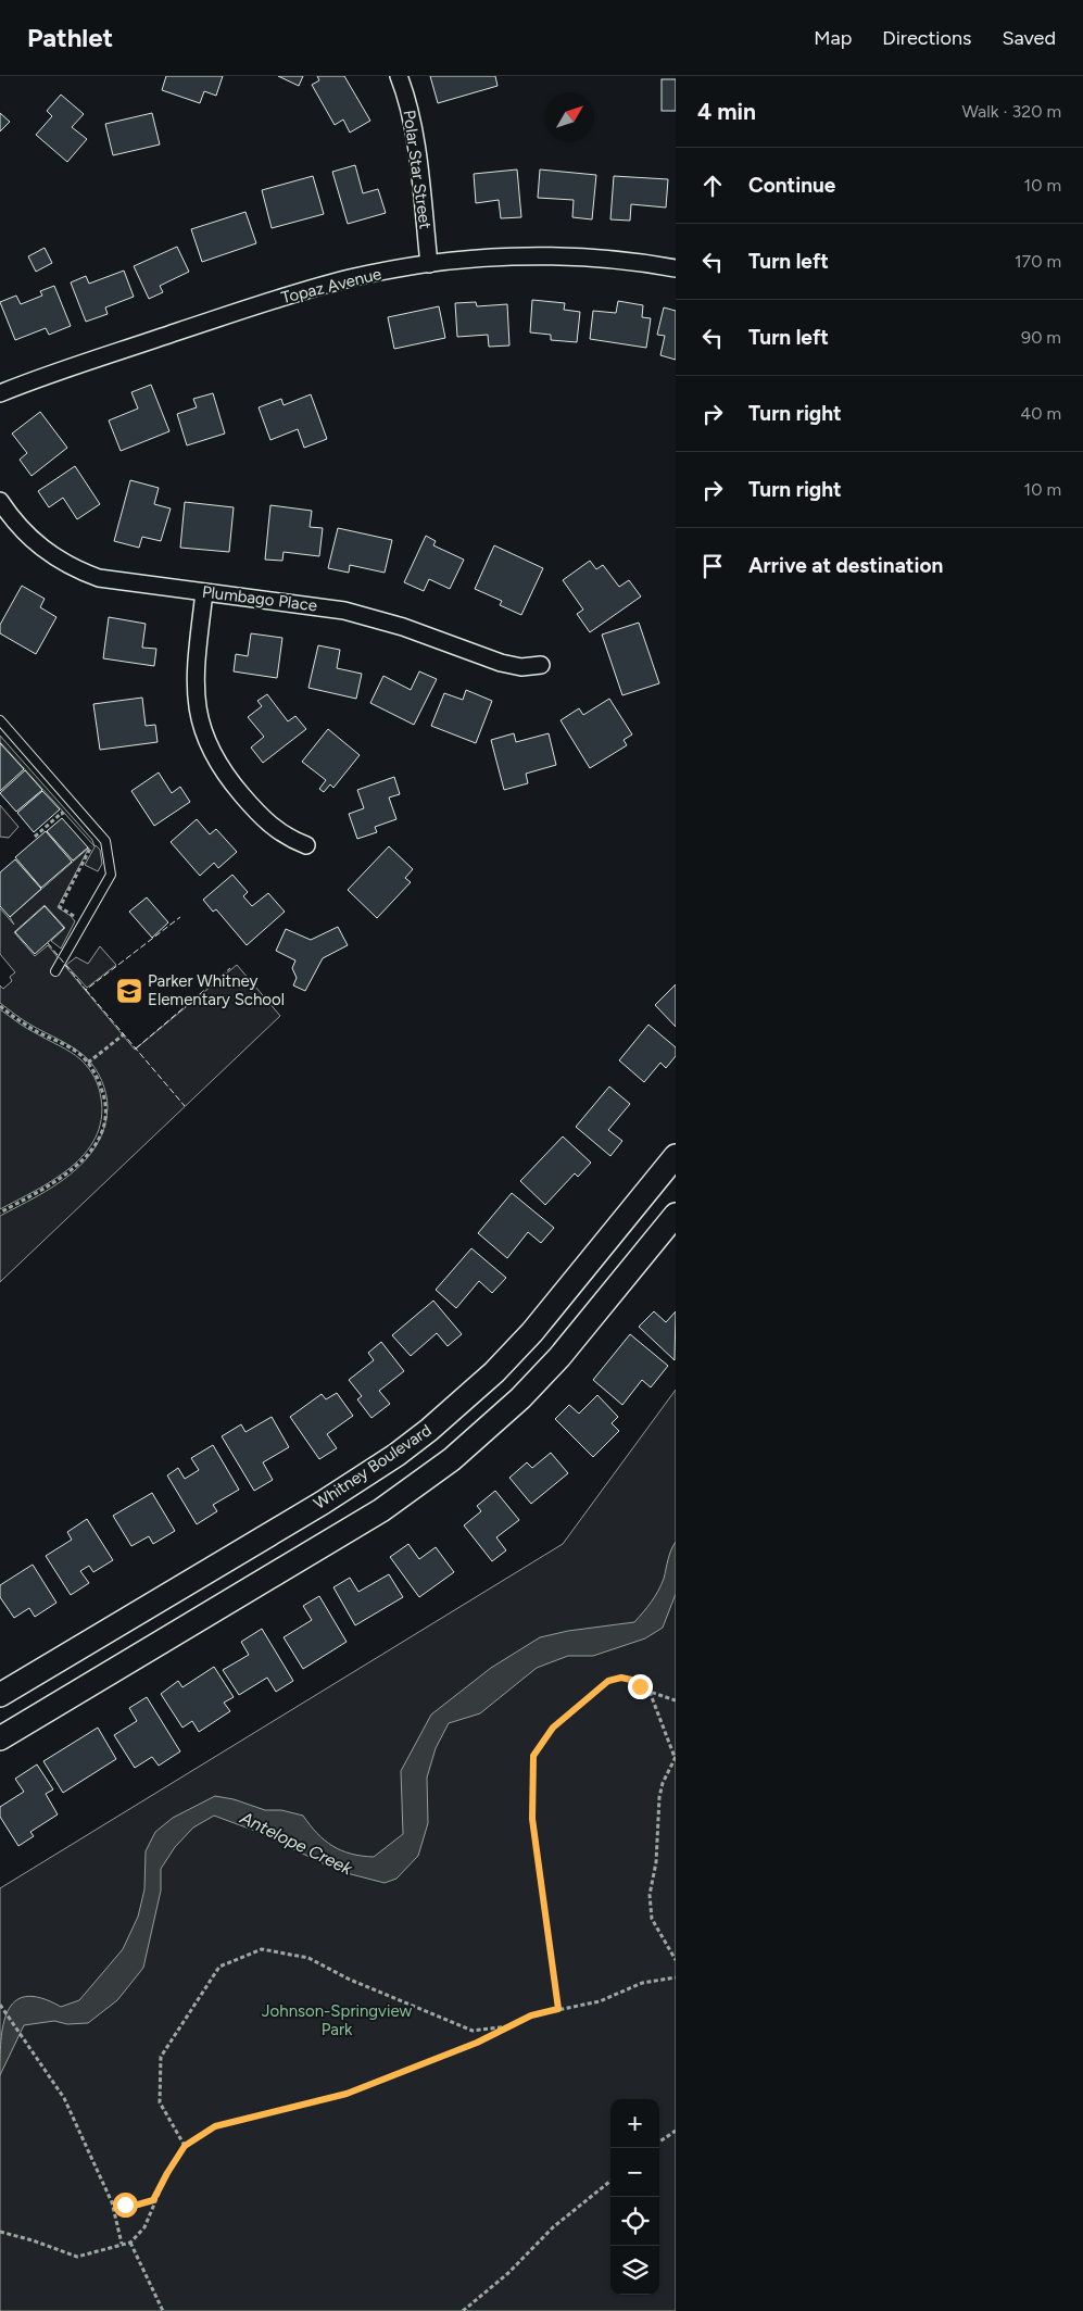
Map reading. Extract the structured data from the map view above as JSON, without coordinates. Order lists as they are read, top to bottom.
{
  "streets": {
    "street": [
      "Polar Star Street",
      "Topaz Avenue",
      "Plumbago Place",
      "Whitney Boulevard"
    ]
  },
  "crossings": [
    ["Polar Star Street", "Topaz Avenue"]
  ],
  "water": ["Antelope Creek"],
  "parks": ["Johnson-Springview Park"],
  "places": {
    "school or university": ["Parker Whitney Elementary School"]
  },
  "north": "top right",
  "page": {
    "header": "Pathlet",
    "nav": ["Map", "Directions", "Saved"],
    "heading": ["4 min", "Walk · 320 m"],
    "list": [
      ["Continue", "10 m"],
      ["Turn left", "170 m"],
      ["Turn left", "90 m"],
      ["Turn right", "40 m"],
      ["Turn right", "10 m"],
      "Arrive at destination"
    ],
    "map_buttons": ["+", "−"]
  }
}
